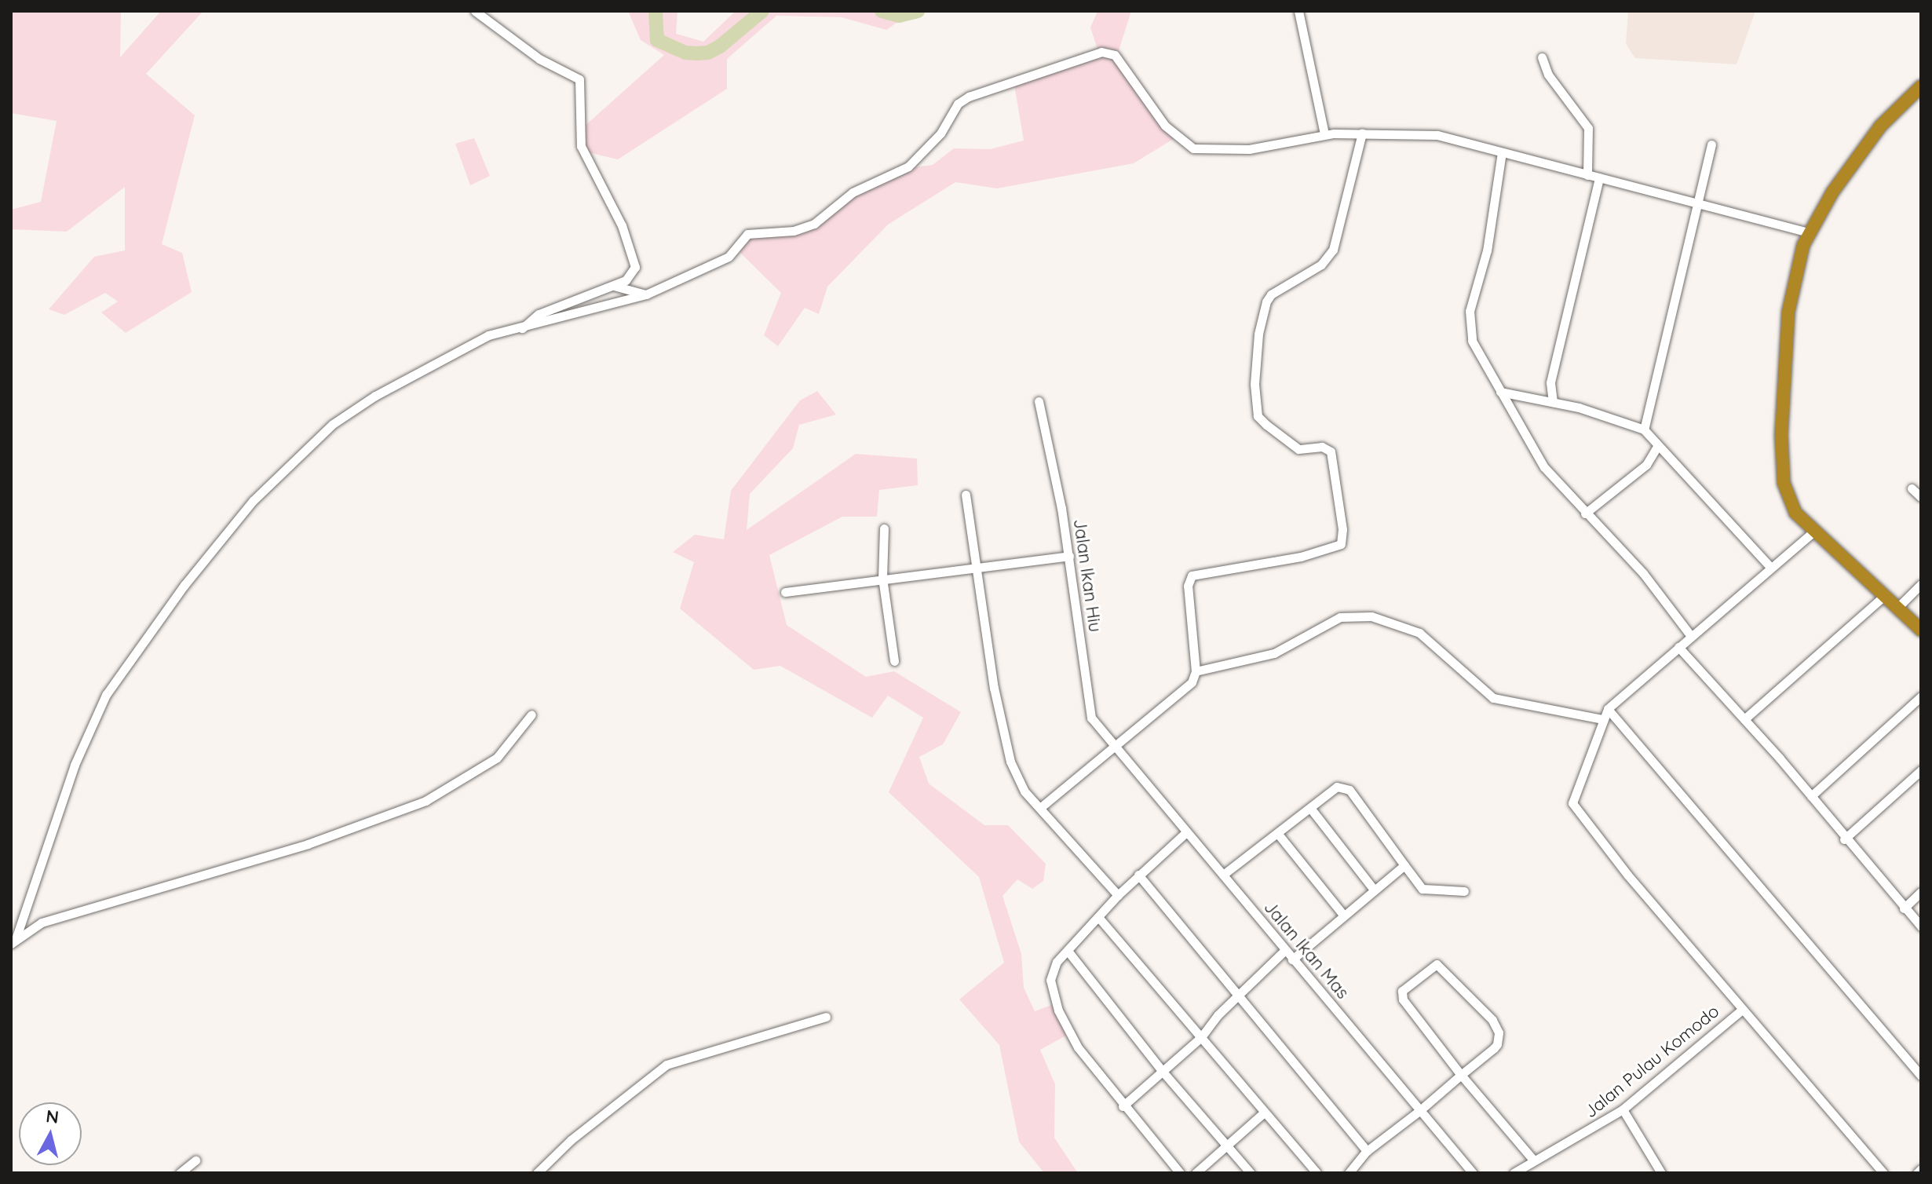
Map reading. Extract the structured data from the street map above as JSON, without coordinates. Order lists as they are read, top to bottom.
{
  "streets": {
    "street": ["Jalan Ikan Hiu", "Jalan Ikan Mas", "Jalan Pulau Komodo"]
  },
  "crossings": [
    ["Jalan Ikan Hiu", "Jalan Ikan Mas"]
  ],
  "north": "top"
}
